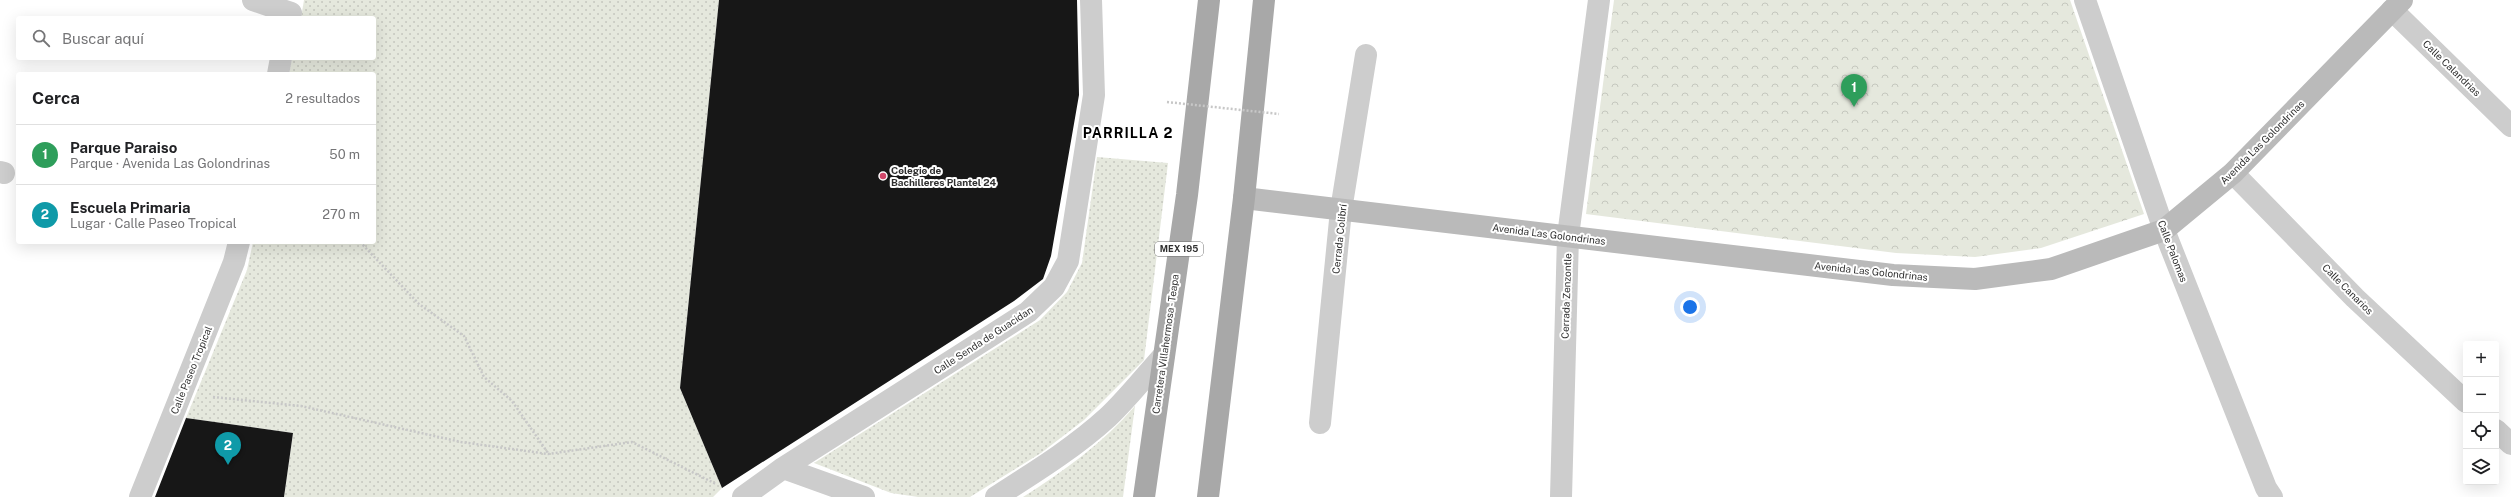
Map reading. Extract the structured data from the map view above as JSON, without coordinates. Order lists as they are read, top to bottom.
{
  "streets": {
    "main road": ["MEX 195", "Carretera Villahermosa - Teapa"],
    "street": [
      "Calle Calandrias",
      "Avenida Las Golondrinas",
      "Cerrada Colibrí",
      "Calle Palomas",
      "Calle Canarios",
      "Cerrada Zenzontle",
      "Calle Senda de Guacidan",
      "Calle Paseo Tropical"
    ]
  },
  "crossings": [
    ["Calle Calandrias", "Avenida Las Golondrinas"],
    ["Avenida Las Golondrinas", "Cerrada Colibrí"],
    ["Avenida Las Golondrinas", "Calle Palomas"],
    ["Avenida Las Golondrinas", "Calle Canarios"],
    ["Avenida Las Golondrinas", "Cerrada Zenzontle"]
  ],
  "districts": ["PARRILLA 2"],
  "places": ["Colegio de Bachilleres Plantel 24"],
  "page": {
    "search": "Buscar aquí",
    "heading": ["Cerca", "2 resultados"],
    "pins": ["1", "2"],
    "list": [
      {
        "mark": "1",
        "name": "Parque Paraiso",
        "note": "Parque · Avenida Las Golondrinas",
        "value": "50 m"
      },
      {
        "mark": "2",
        "name": "Escuela Primaria",
        "note": "Lugar · Calle Paseo Tropical",
        "value": "270 m"
      }
    ],
    "map_buttons": ["+", "−"]
  }
}
